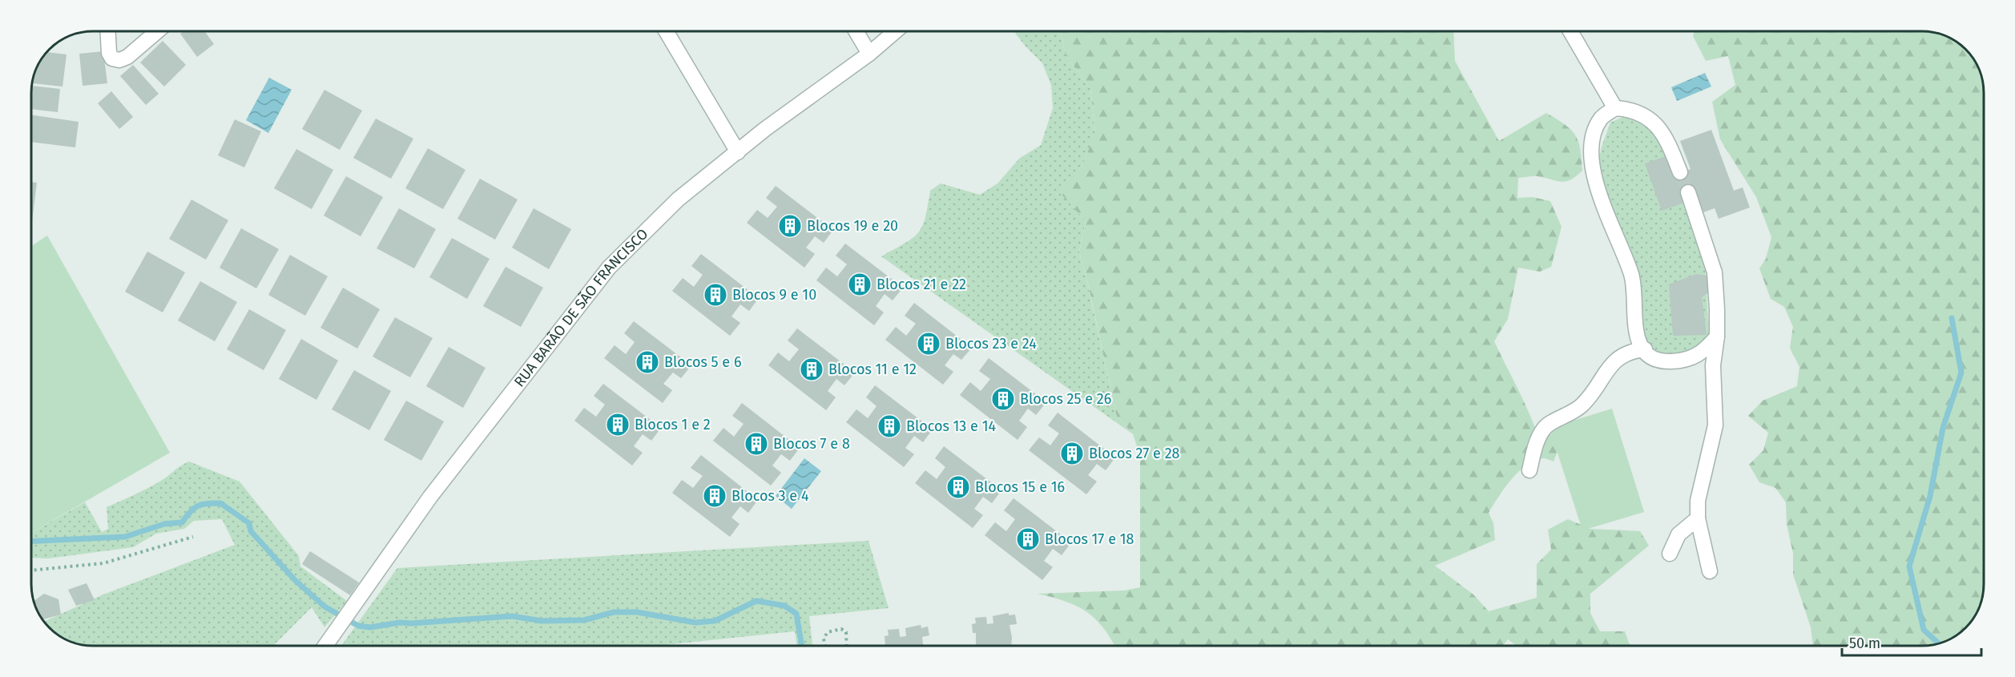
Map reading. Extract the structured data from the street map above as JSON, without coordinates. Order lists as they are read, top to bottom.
{
  "streets": {
    "street": ["RUA BARÃO DE SÃO FRANCISCO"]
  },
  "places": {
    "building": [
      "Blocos 19 e 20",
      "Blocos 21 e 22",
      "Blocos 9 e 10",
      "Blocos 23 e 24",
      "Blocos 5 e 6",
      "Blocos 11 e 12",
      "Blocos 25 e 26",
      "Blocos 1 e 2",
      "Blocos 13 e 14",
      "Blocos 7 e 8",
      "Blocos 27 e 28",
      "Blocos 15 e 16",
      "Blocos 3 e 4",
      "Blocos 17 e 18"
    ]
  },
  "scale_bar": "50 m"
}
